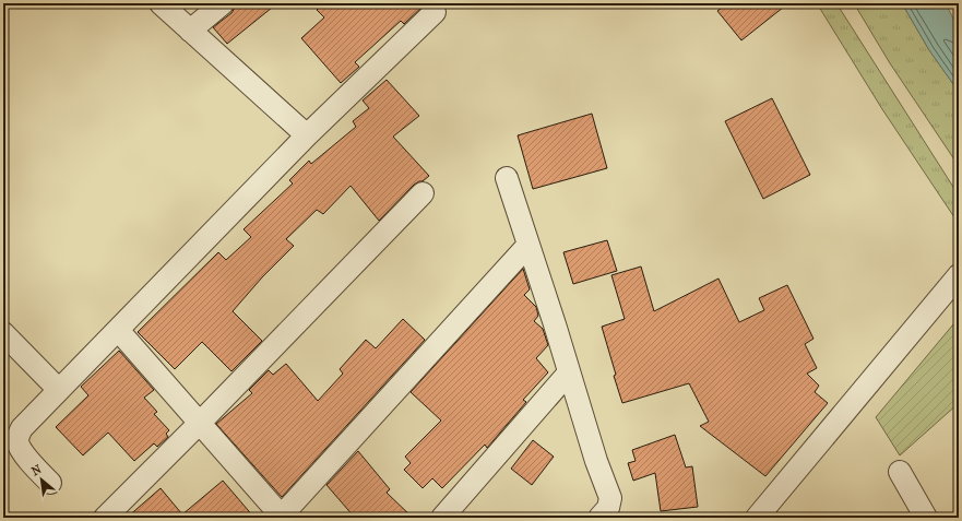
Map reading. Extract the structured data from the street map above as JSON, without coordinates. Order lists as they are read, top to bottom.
{
  "north": "top left"
}
